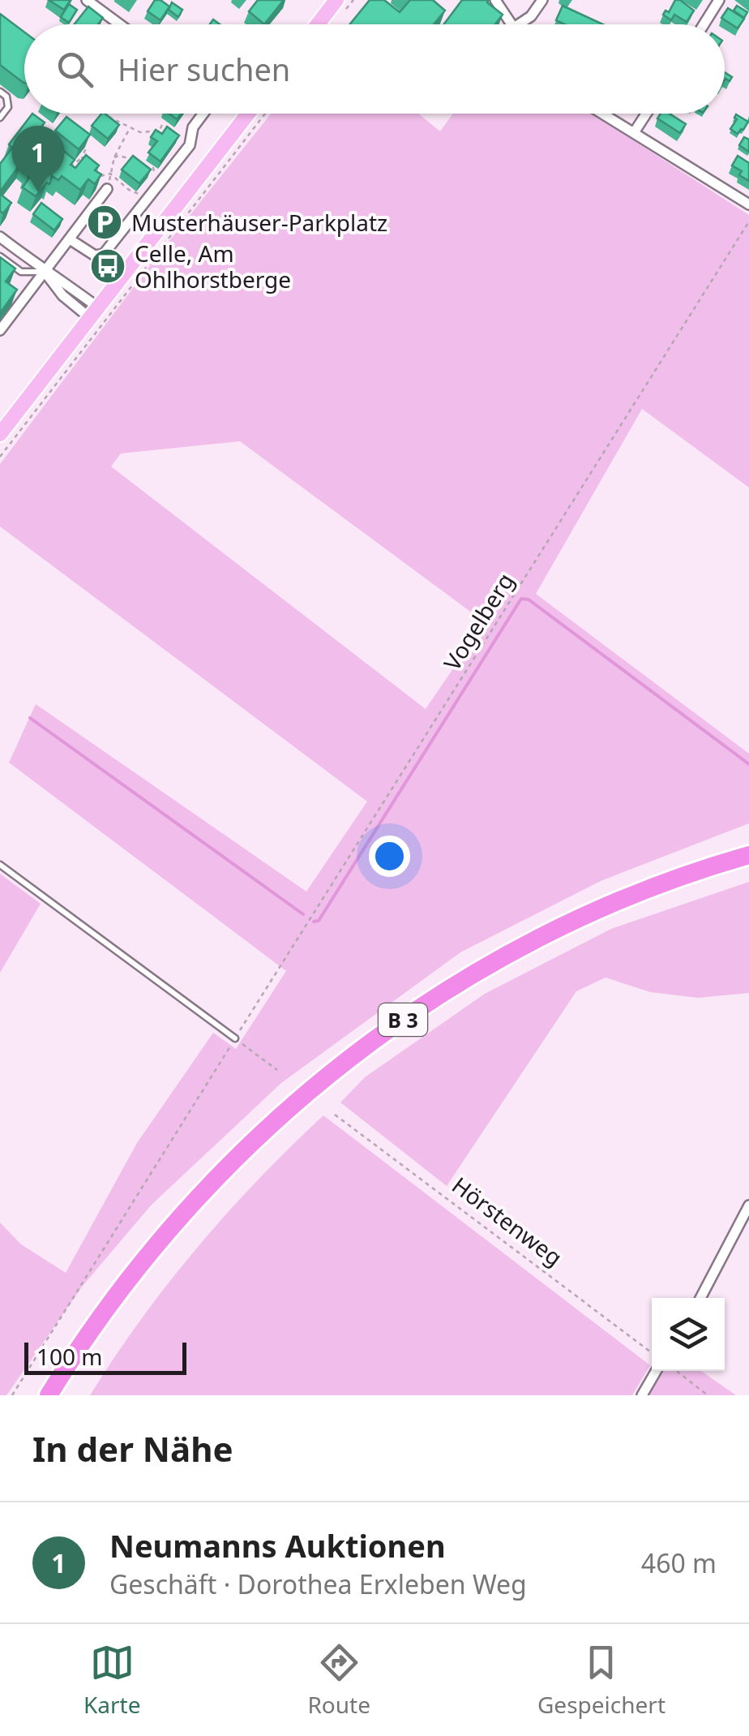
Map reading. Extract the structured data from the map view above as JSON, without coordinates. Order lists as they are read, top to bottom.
{
  "streets": {
    "highway": ["B 3"],
    "path": ["Vogelberg", "Hörstenweg"]
  },
  "places": {
    "parking": ["Musterhäuser-Parkplatz"],
    "bus stop": ["Celle, Am Ohlhorstberge"]
  },
  "scale_bar": "100 m",
  "page": {
    "search": "Hier suchen",
    "pins": "1",
    "scale": "100 m",
    "heading": "In der Nähe",
    "list": [
      {
        "mark": "1",
        "name": "Neumanns Auktionen",
        "note": "Geschäft · Dorothea Erxleben Weg",
        "value": "460 m"
      }
    ],
    "nav": ["Karte", "Route", "Gespeichert"]
  }
}
